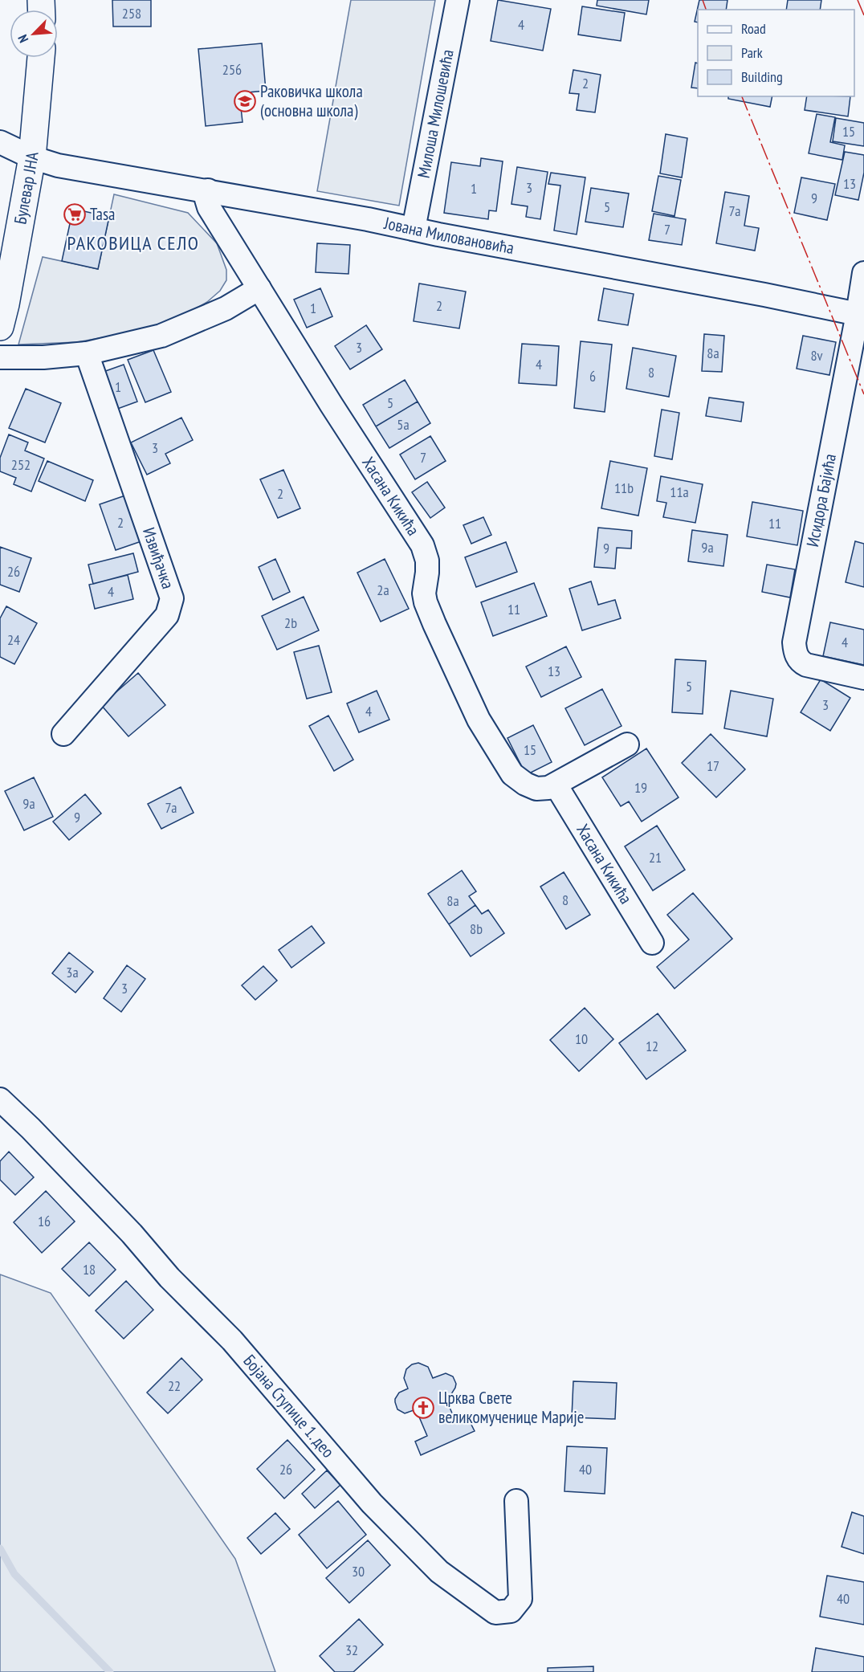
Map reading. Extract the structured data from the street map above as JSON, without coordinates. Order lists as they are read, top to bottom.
{
  "streets": {
    "main road": ["Булевар ЈНА"],
    "street": [
      "Милоша Милошевића",
      "Јована Миловановића",
      "Хасана Кикића",
      "Исидора Бајића",
      "Извиђачка",
      "Бојана Ступице 1. део"
    ]
  },
  "crossings": [
    ["Милоша Милошевића", "Јована Миловановића"],
    ["Булевар ЈНА", "Јована Миловановића"],
    ["Јована Миловановића", "Хасана Кикића"],
    ["Јована Миловановића", "Исидора Бајића"]
  ],
  "districts": ["РАКОВИЦА СЕЛО"],
  "places": {
    "school or university": ["Раковичка школа (основна школа)"],
    "supermarket": ["Tasa"],
    "church": ["Црква Свете великомученице Марије"]
  },
  "house_numbers": [
    "258",
    "4",
    "256",
    "2",
    "15",
    "13",
    "3",
    "1",
    "9",
    "5",
    "7a",
    "7",
    "2",
    "1",
    "3",
    "8a",
    "8v",
    "4",
    "8",
    "6",
    "1",
    "5",
    "5a",
    "3",
    "7",
    "252",
    "11b",
    "11a",
    "2",
    "2",
    "11",
    "9a",
    "9",
    "26",
    "2a",
    "4",
    "11",
    "2b",
    "24",
    "4",
    "13",
    "5",
    "3",
    "4",
    "15",
    "17",
    "19",
    "9a",
    "7a",
    "9",
    "21",
    "8",
    "8a",
    "8b",
    "3a",
    "3",
    "10",
    "12",
    "16",
    "18",
    "22",
    "26",
    "40",
    "30",
    "40",
    "32"
  ],
  "legend": ["Road", "Park", "Building"],
  "north": "bottom left"
}
